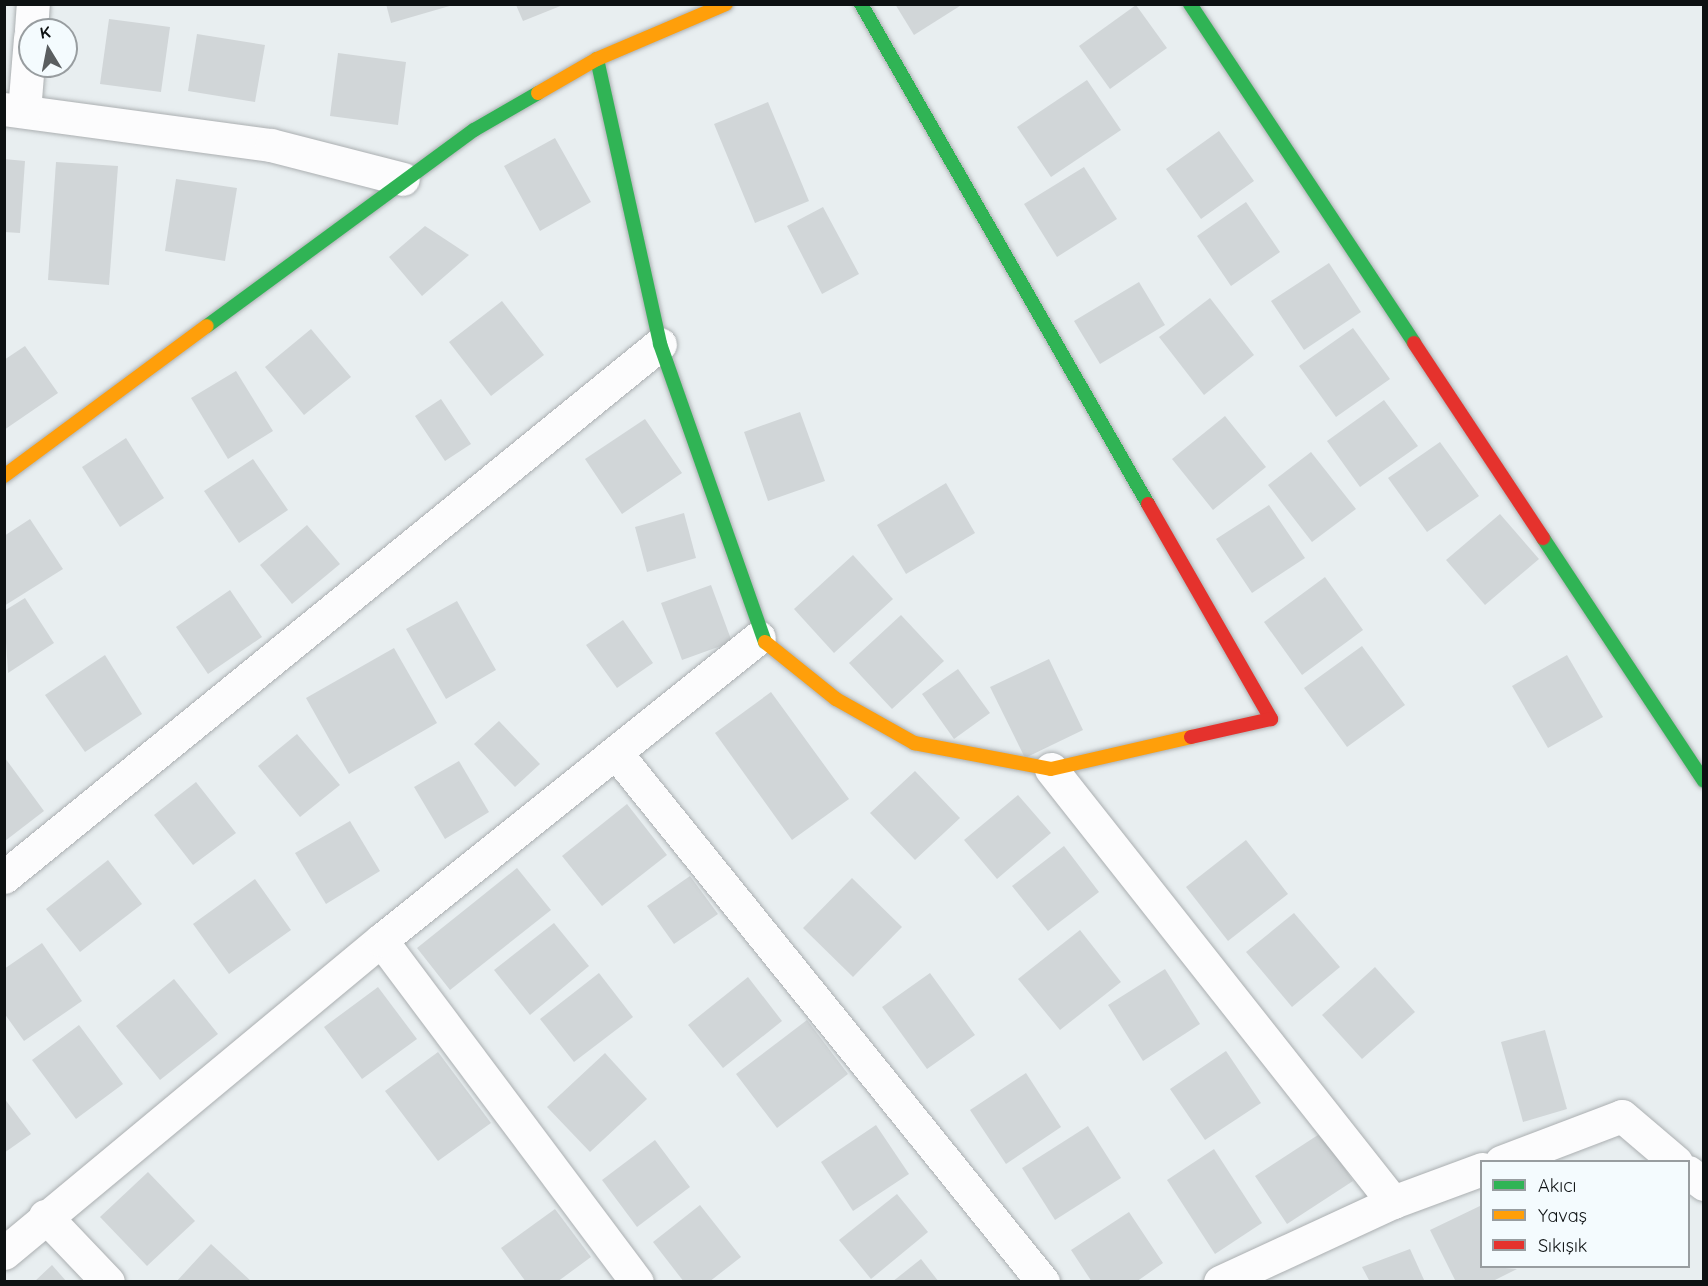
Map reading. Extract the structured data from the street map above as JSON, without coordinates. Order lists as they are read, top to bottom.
{
  "legend": ["Akıcı", "Yavaş", "Sıkışık"],
  "north": "top"
}
